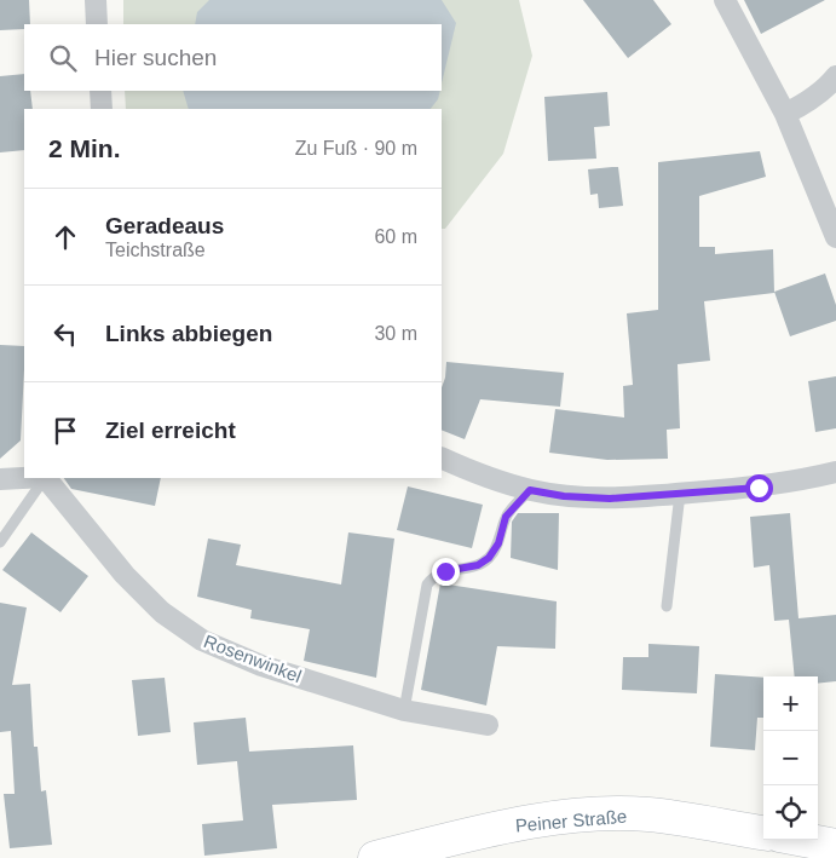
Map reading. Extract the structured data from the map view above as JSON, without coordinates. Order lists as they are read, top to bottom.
{
  "streets": {
    "main road": ["Peiner Straße"],
    "street": ["Rosenwinkel"]
  },
  "page": {
    "search": "Hier suchen",
    "heading": ["2 Min.", "Zu Fuß · 90 m"],
    "list": [
      ["Geradeaus", "Teichstraße", "60 m"],
      ["Links abbiegen", "30 m"],
      "Ziel erreicht"
    ],
    "map_buttons": ["+", "−"]
  }
}
